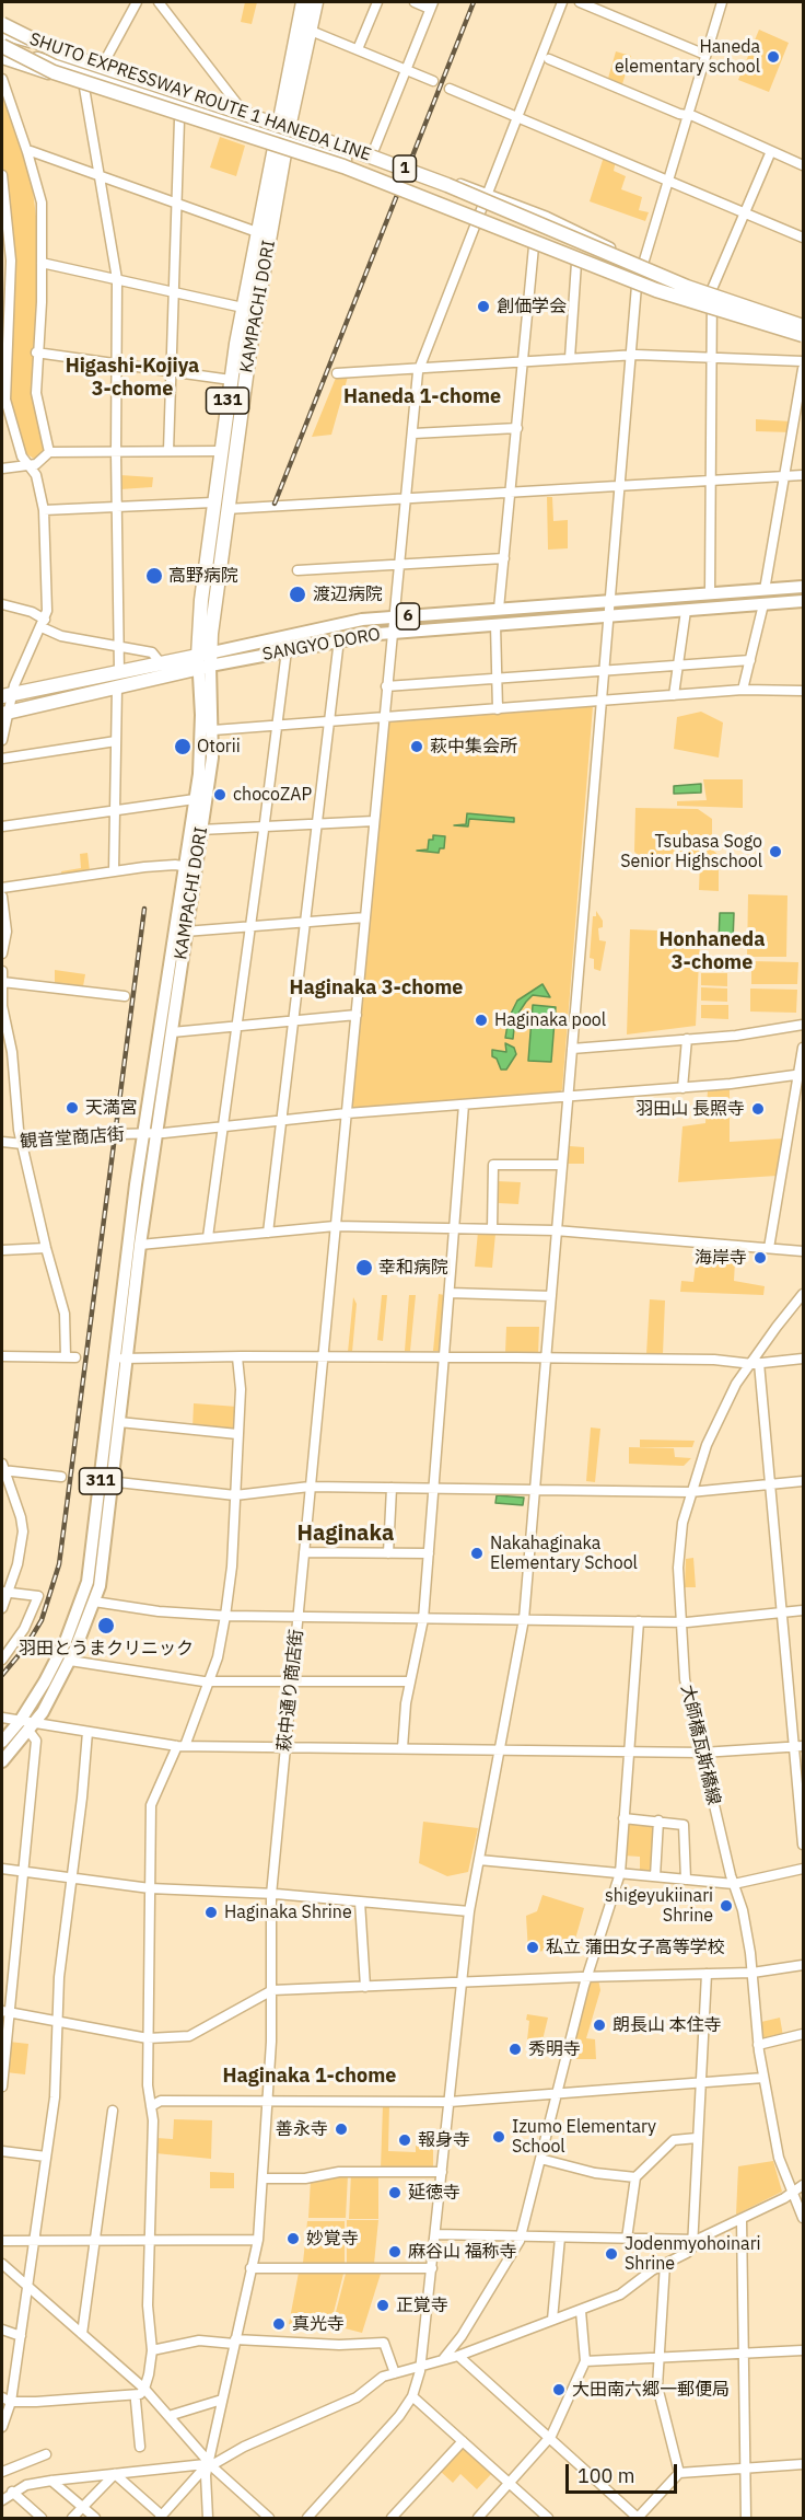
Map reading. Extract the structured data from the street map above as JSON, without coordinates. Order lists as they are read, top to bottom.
{
  "streets": {
    "highway": [
      "SHUTO EXPRESSWAY ROUTE 1 HANEDA LINE",
      "1",
      "KAMPACHI DORI",
      "131",
      "SANGYO DORO"
    ],
    "main road": ["6", "311"],
    "street": ["観音堂商店街", "萩中通り商店街", "大師橋瓦斯橋線"]
  },
  "crossings": [
    ["KAMPACHI DORI", "SANGYO DORO"],
    ["KAMPACHI DORI", "観音堂商店街"],
    ["SANGYO DORO", "萩中通り商店街"],
    ["観音堂商店街", "萩中通り商店街"]
  ],
  "districts": [
    "Higashi-Kojiya 3-chome",
    "Haneda 1-chome",
    "Honhaneda 3-chome",
    "Haginaka 3-chome",
    "Haginaka",
    "Haginaka 1-chome"
  ],
  "places": [
    "Haneda elementary school",
    "創価学会",
    "高野病院",
    "渡辺病院",
    "Otorii",
    "萩中集会所",
    "chocoZAP",
    "Tsubasa Sogo Senior Highschool",
    "Haginaka pool",
    "天満宮",
    "羽田山 長照寺",
    "海岸寺",
    "幸和病院",
    "Nakahaginaka Elementary School",
    "羽田とうまクリニック",
    "shigeyukiinari Shrine",
    "Haginaka Shrine",
    "私立 蒲田女子高等学校",
    "朗長山 本住寺",
    "秀明寺",
    "善永寺",
    "Izumo Elementary School",
    "報身寺",
    "延徳寺",
    "妙覚寺",
    "麻谷山 福称寺",
    "Jodenmyohoinari Shrine",
    "正覚寺",
    "真光寺",
    "大田南六郷一郵便局"
  ],
  "scale_bar": "100 m"
}
